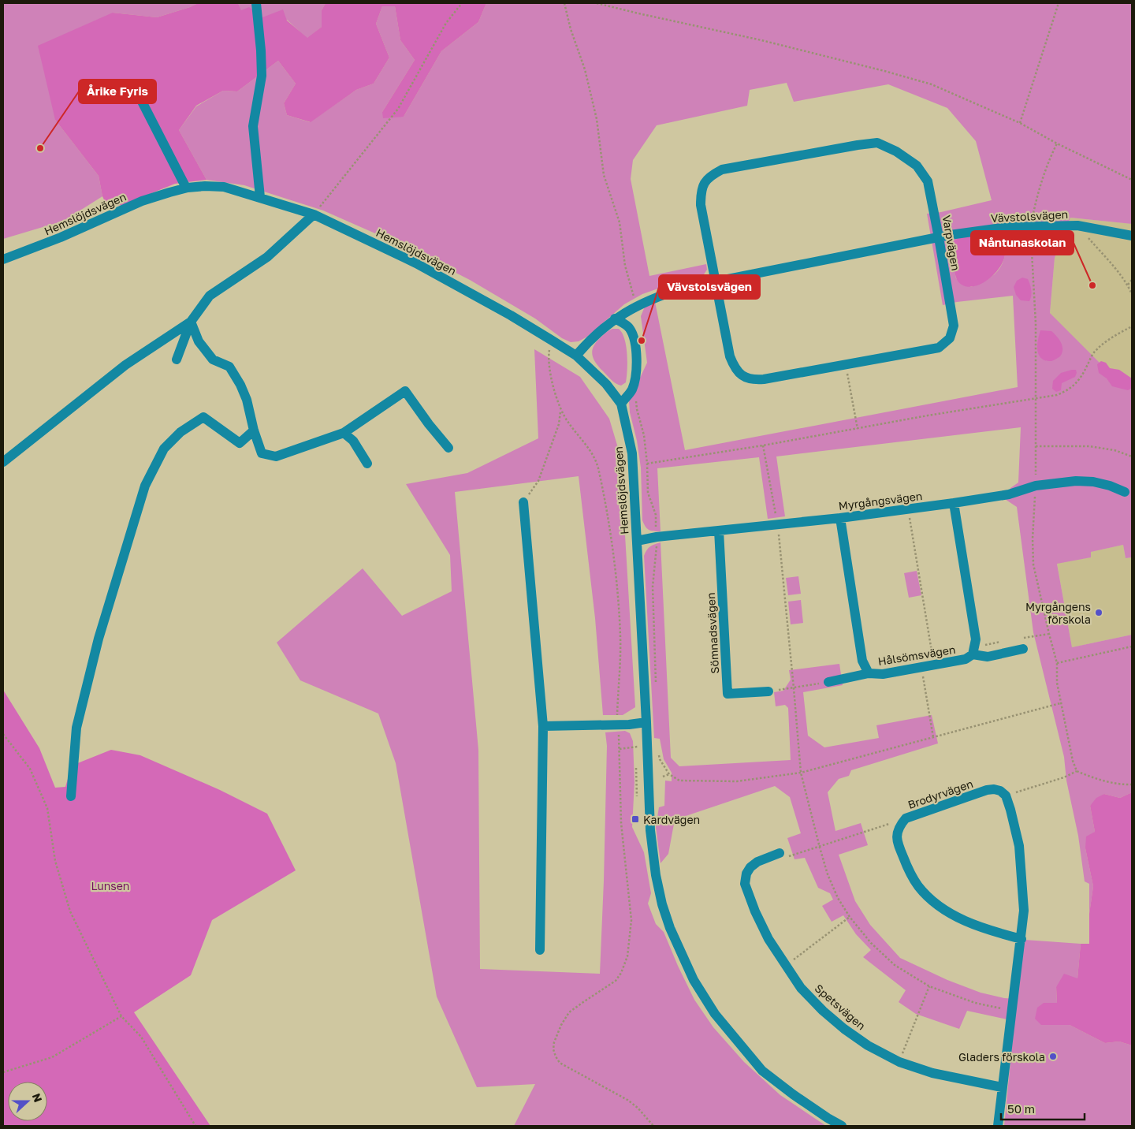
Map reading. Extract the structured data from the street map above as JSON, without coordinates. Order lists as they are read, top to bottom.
{
  "streets": {
    "street": [
      "Hemslöjdsvägen",
      "Vävstolsvägen",
      "Varpvägen",
      "Myrgångsvägen",
      "Sömnadsvägen",
      "Hålsömsvägen",
      "Brodyrvägen",
      "Spetsvägen"
    ]
  },
  "crossings": [
    ["Hemslöjdsvägen", "Vävstolsvägen"],
    ["Hemslöjdsvägen", "Myrgångsvägen"],
    ["Vävstolsvägen", "Varpvägen"],
    ["Myrgångsvägen", "Sömnadsvägen"],
    ["Myrgångsvägen", "Hålsömsvägen"]
  ],
  "parks": ["Lunsen"],
  "places": {
    "other": [
      "Årike Fyris",
      "Nåntunaskolan",
      "Vävstolsvägen",
      "Myrgångens förskola",
      "Gladers förskola"
    ],
    "transit": ["Kardvägen"]
  },
  "scale_bar": "50 m",
  "north": "right"
}
